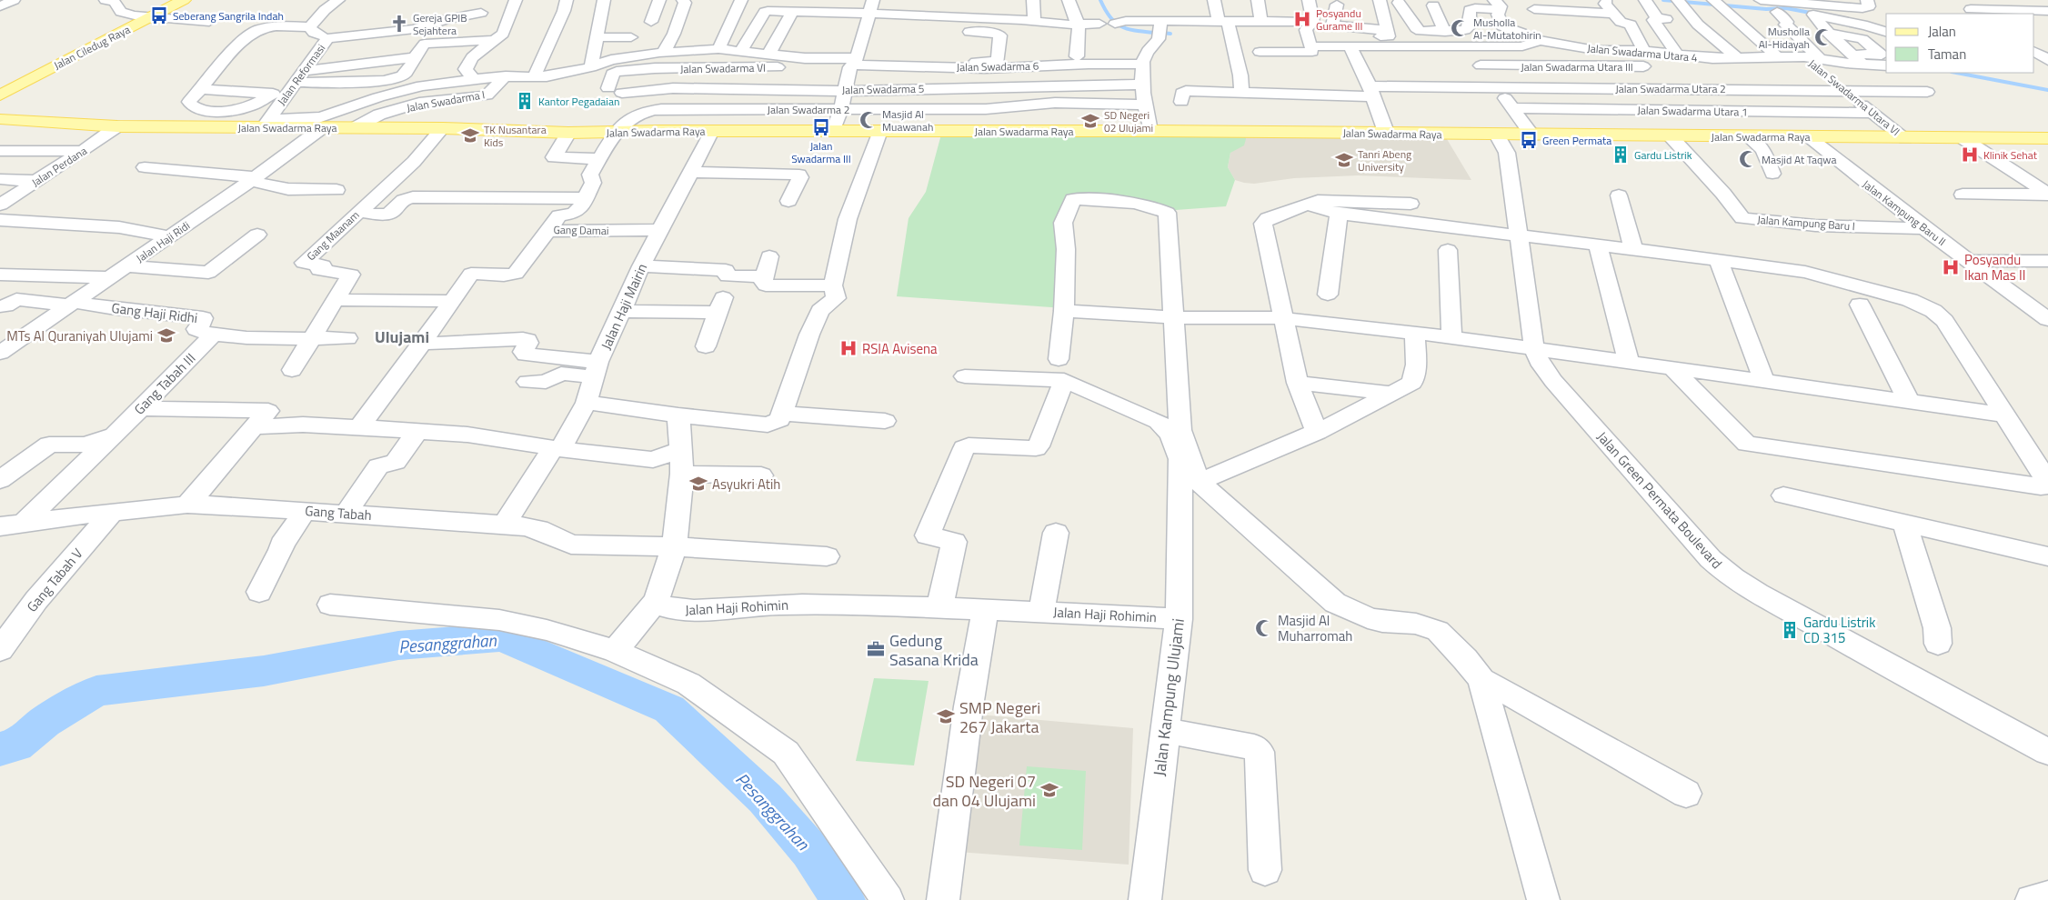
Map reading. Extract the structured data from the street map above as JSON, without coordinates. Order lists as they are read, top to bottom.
{
  "streets": {
    "main road": ["Jalan Ciledug Raya", "Jalan Swadarma Raya"],
    "street": [
      "Jalan Swadarma Utara 4",
      "Jalan Swadarma 6",
      "Jalan Swadarma Utara III",
      "Jalan Swadarma VI",
      "Jalan Reformasi",
      "Jalan Swadarma Utara 2",
      "Jalan Swadarma 5",
      "Jalan Swadarma Utara VI",
      "Jalan Swadarma I",
      "Jalan Swadarma 2",
      "Jalan Swadarma Utara 1",
      "Jalan Perdana",
      "Jalan Kampung Baru II",
      "Jalan Kampung Baru I",
      "Gang Damai",
      "Gang Maanam",
      "Jalan Haji Ridi",
      "Jalan Haji Mairin",
      "Gang Haji Ridhi",
      "Gang Tabah III",
      "Jalan Green Permata Boulevard",
      "Gang Tabah",
      "Gang Tabah V",
      "Jalan Haji Rohimin",
      "Jalan Kampung Ulujami"
    ]
  },
  "crossings": [
    ["Jalan Swadarma Utara 4", "Jalan Swadarma Utara III"],
    ["Jalan Swadarma Utara 4", "Jalan Swadarma Utara VI"],
    ["Jalan Swadarma 6", "Jalan Swadarma VI"],
    ["Jalan Swadarma VI", "Jalan Swadarma 5"],
    ["Jalan Reformasi", "Jalan Swadarma Raya"],
    ["Jalan Swadarma Utara 2", "Jalan Swadarma Utara VI"],
    ["Jalan Swadarma Utara 2", "Jalan Swadarma 2"],
    ["Jalan Swadarma Utara VI", "Jalan Swadarma Utara 1"],
    ["Jalan Swadarma Utara VI", "Jalan Swadarma Raya"],
    ["Jalan Swadarma I", "Jalan Swadarma Raya"],
    ["Jalan Swadarma 2", "Jalan Swadarma Raya"],
    ["Jalan Swadarma 2", "Gang Damai"],
    ["Jalan Swadarma Raya", "Jalan Perdana"],
    ["Jalan Swadarma Raya", "Jalan Kampung Baru II"],
    ["Jalan Swadarma Raya", "Jalan Kampung Baru I"],
    ["Jalan Swadarma Raya", "Gang Damai"],
    ["Jalan Swadarma Raya", "Gang Maanam"],
    ["Jalan Swadarma Raya", "Jalan Haji Ridi"],
    ["Jalan Swadarma Raya", "Jalan Haji Mairin"],
    ["Jalan Swadarma Raya", "Jalan Green Permata Boulevard"],
    ["Jalan Kampung Baru II", "Jalan Kampung Baru I"],
    ["Gang Damai", "Jalan Haji Mairin"],
    ["Gang Maanam", "Gang Haji Ridhi"],
    ["Jalan Haji Ridi", "Gang Haji Ridhi"],
    ["Jalan Haji Mairin", "Gang Tabah"],
    ["Gang Haji Ridhi", "Gang Tabah III"],
    ["Gang Tabah III", "Gang Tabah"],
    ["Gang Tabah", "Gang Tabah V"],
    ["Jalan Haji Rohimin", "Jalan Kampung Ulujami"]
  ],
  "districts": ["Ulujami"],
  "water": ["Pesanggrahan"],
  "places": {
    "bus stop": ["Seberang Sangrila Indah", "Jalan Swadarma III", "Green Permata"],
    "hospital": [
      "Posyandu Gurame III",
      "Klinik Sehat",
      "Posyandu Ikan Mas II",
      "RSIA Avisena"
    ],
    "church": ["Gereja GPIB Sejahtera"],
    "mosque": [
      "Musholla Al-Mutatohirin",
      "Musholla Al-Hidayah",
      "Masjid Al Muawanah",
      "Masjid At Taqwa",
      "Masjid Al Muharromah"
    ],
    "building": ["Kantor Pegadaian", "Gardu Listrik", "Gardu Listrik CD 315"],
    "school or university": [
      "SD Negeri 02 Ulujami",
      "TK Nusantara Kids",
      "Tanri Abeng University",
      "MTs Al Quraniyah Ulujami",
      "Asyukri Atih",
      "SMP Negeri 267 Jakarta",
      "SD Negeri 07 dan 04 Ulujami"
    ],
    "office": ["Gedung Sasana Krida"]
  },
  "legend": ["Jalan", "Taman"]
}
